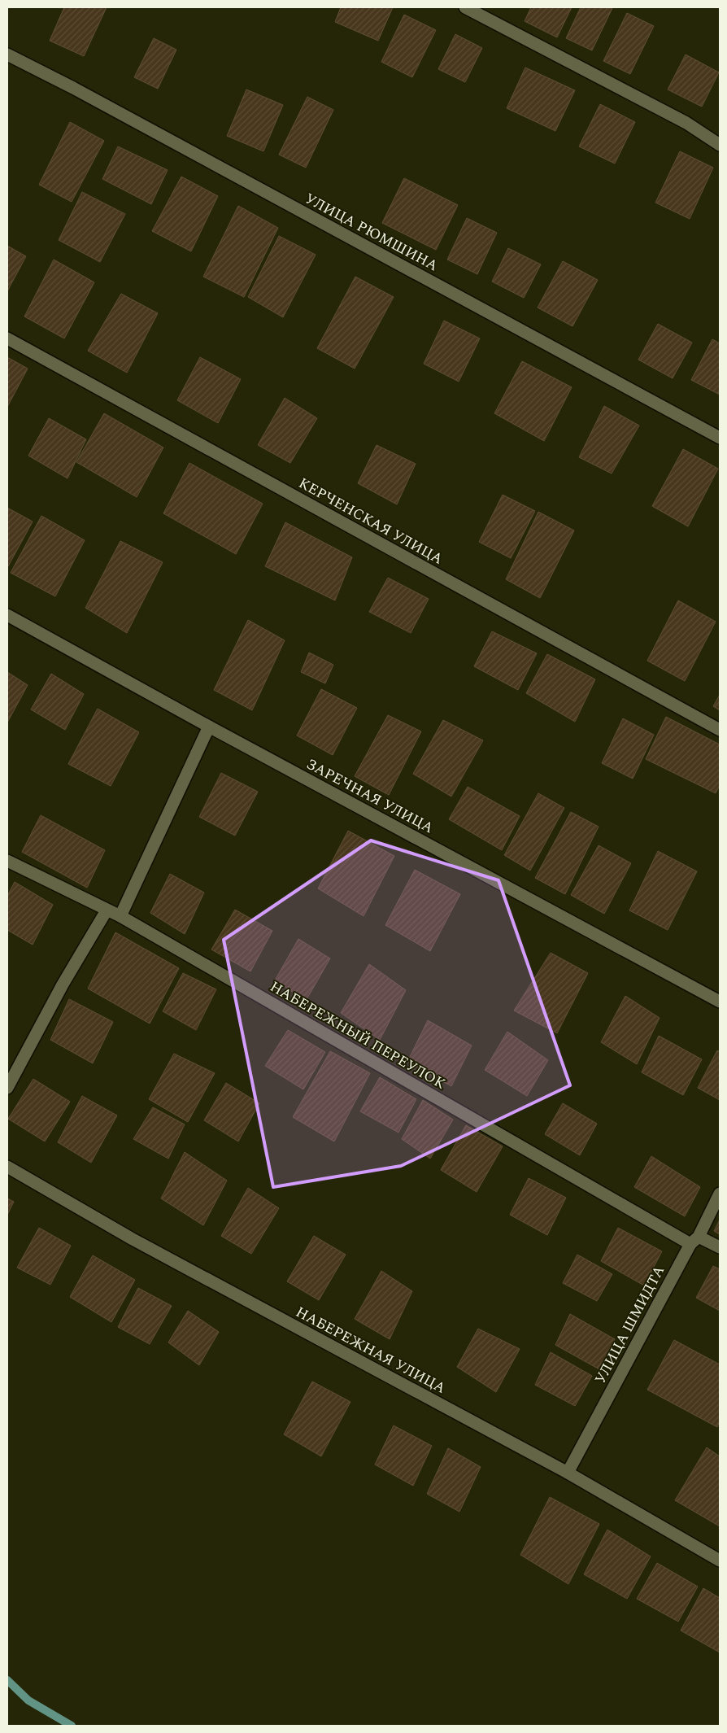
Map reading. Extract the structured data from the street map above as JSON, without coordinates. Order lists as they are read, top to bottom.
{
  "streets": {
    "street": [
      "УЛИЦА РЮМШИНА",
      "КЕРЧЕНСКАЯ УЛИЦА",
      "ЗАРЕЧНАЯ УЛИЦА",
      "НАБЕРЕЖНЫЙ ПЕРЕУЛОК",
      "УЛИЦА ШМИДТА",
      "НАБЕРЕЖНАЯ УЛИЦА"
    ]
  },
  "crossings": [
    ["НАБЕРЕЖНЫЙ ПЕРЕУЛОК", "УЛИЦА ШМИДТА"],
    ["УЛИЦА ШМИДТА", "НАБЕРЕЖНАЯ УЛИЦА"]
  ]
}
